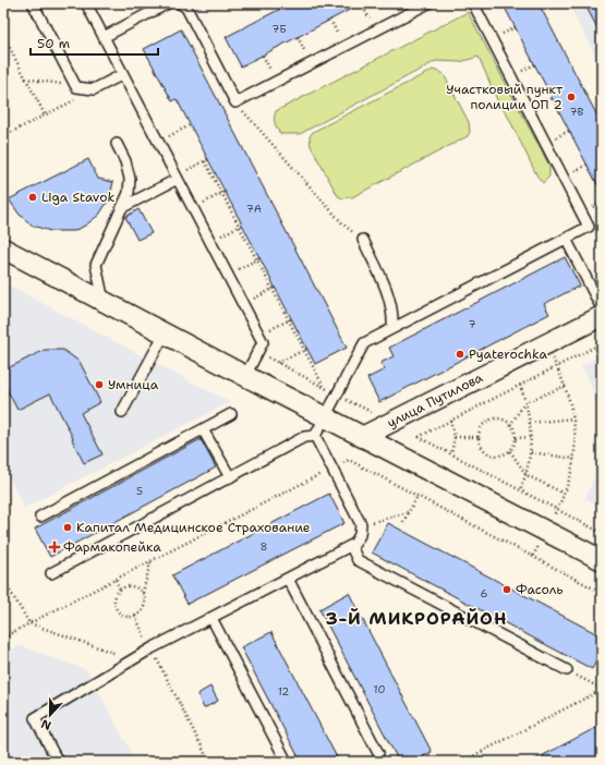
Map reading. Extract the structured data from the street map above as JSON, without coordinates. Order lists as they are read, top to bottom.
{
  "streets": {
    "street": ["улица Путилова"]
  },
  "districts": ["3-Й МИКРОРАЙОН"],
  "places": {
    "other": [
      "Участковый пункт полиции ОП 2",
      "Liga Stavok",
      "Pyaterochka",
      "Умница",
      "Капитал Медицинское Страхование",
      "Фасоль"
    ],
    "health": ["Фармакопейка"]
  },
  "house_numbers": [
    "7Б",
    "7В",
    "7А",
    "7",
    "5",
    "8",
    "6",
    "10",
    "12"
  ],
  "scale_bar": "50 m",
  "north": "bottom"
}
